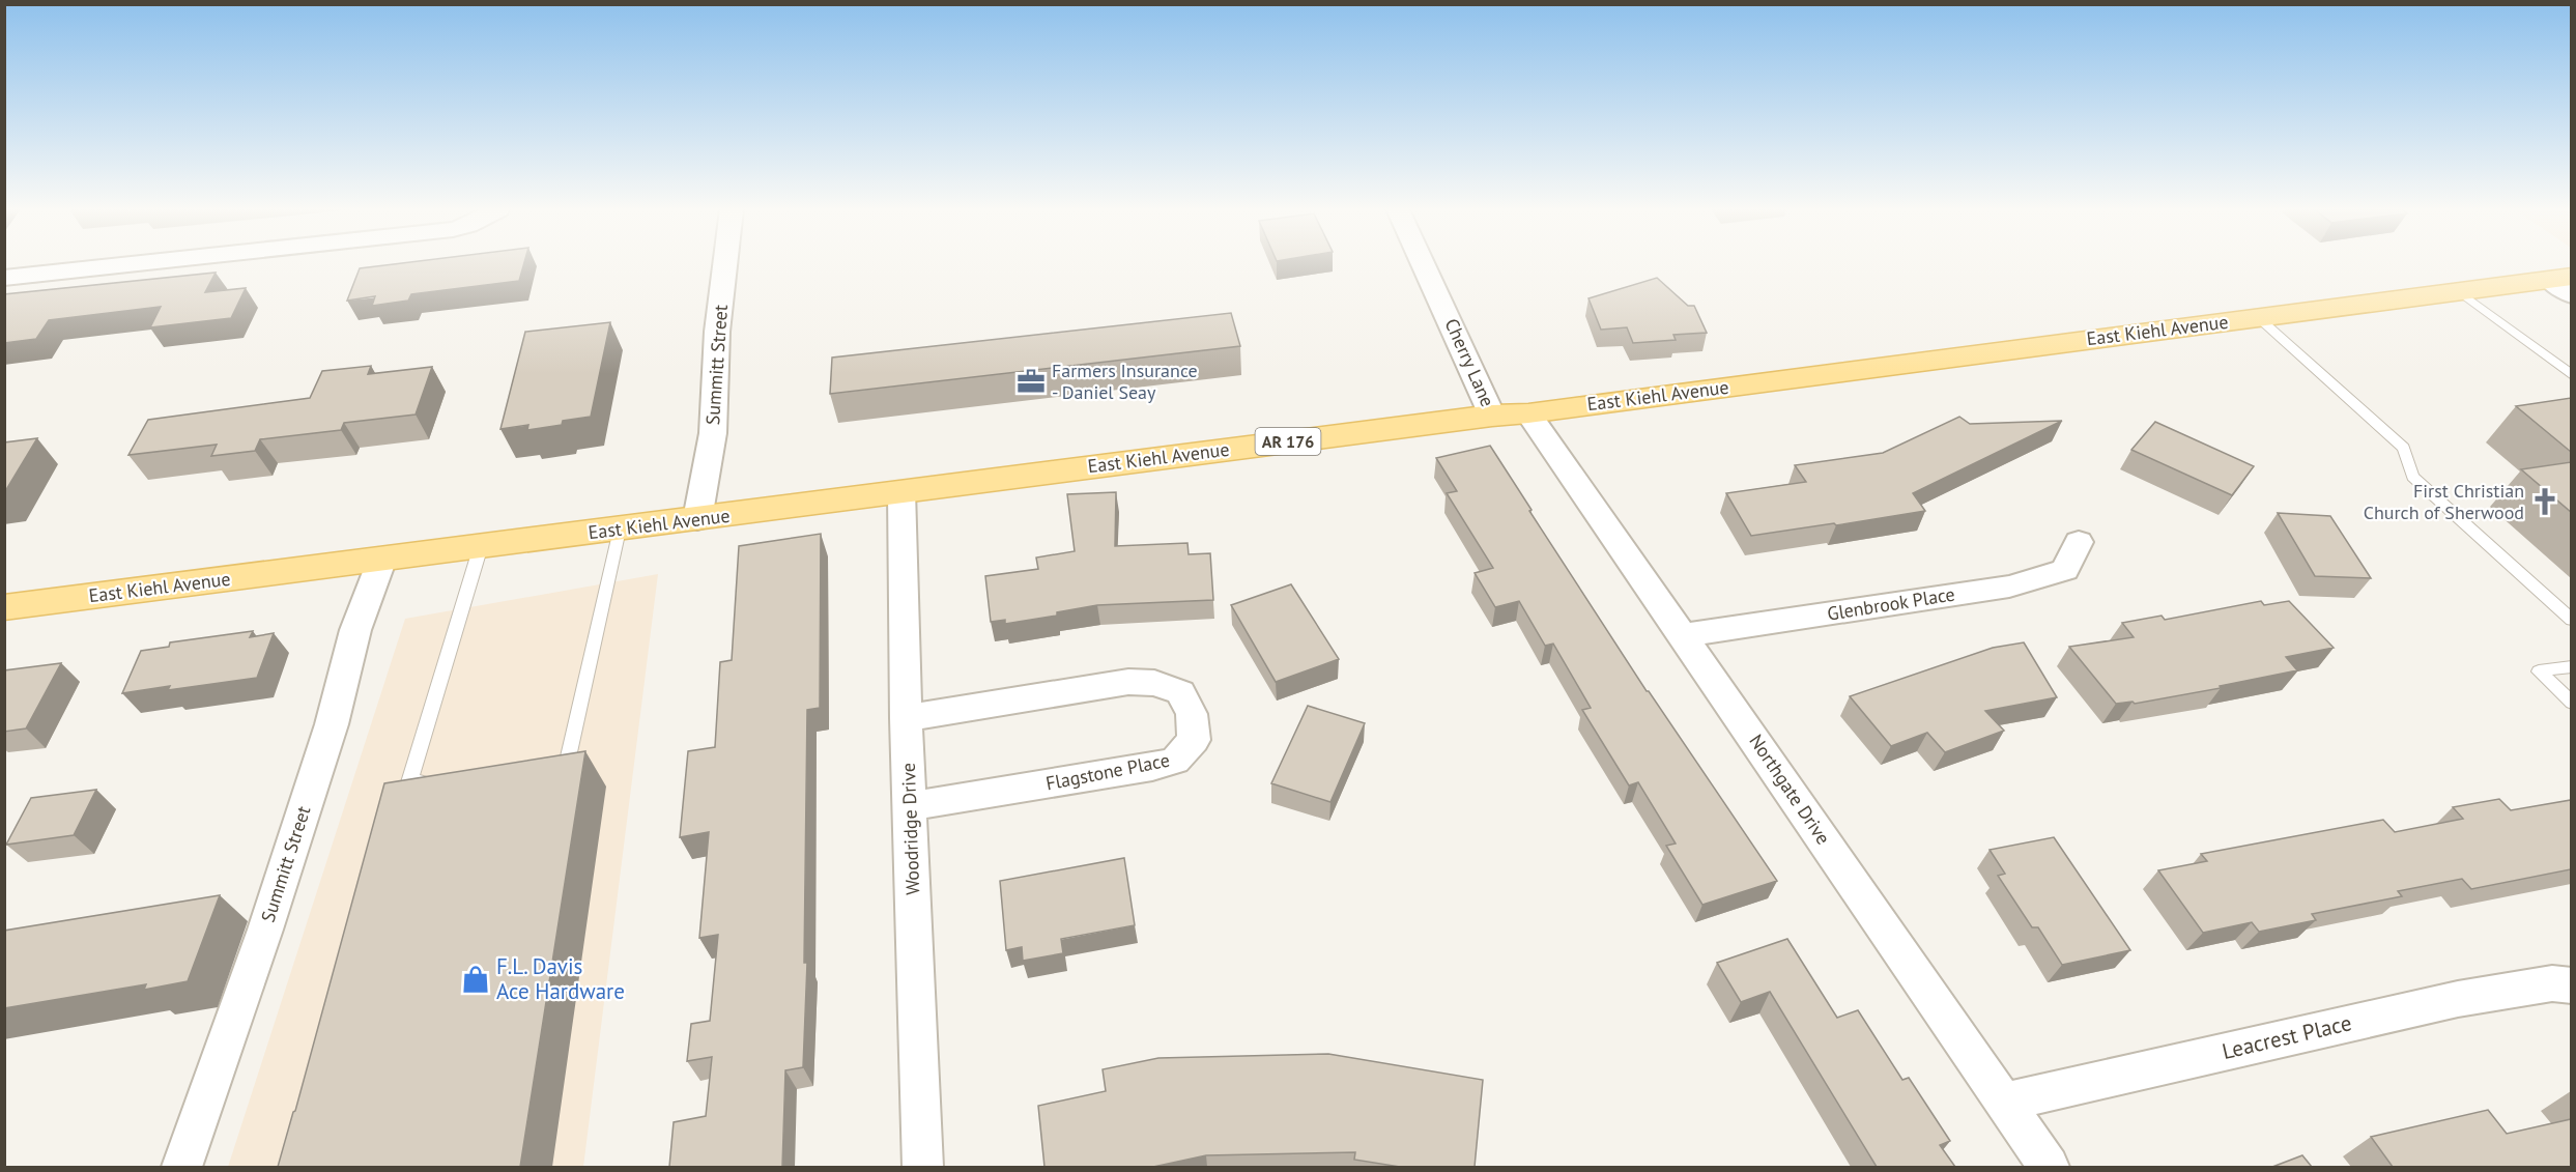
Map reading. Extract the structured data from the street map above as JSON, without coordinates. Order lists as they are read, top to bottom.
{
  "streets": {
    "main road": ["East Kiehl Avenue", "AR 176"],
    "street": [
      "Cherry Lane",
      "Summitt Street",
      "Glenbrook Place",
      "Flagstone Place",
      "Northgate Drive",
      "Woodridge Drive",
      "Leacrest Place"
    ]
  },
  "crossings": [
    ["East Kiehl Avenue", "Cherry Lane"],
    ["East Kiehl Avenue", "Summitt Street"],
    ["East Kiehl Avenue", "Northgate Drive"],
    ["East Kiehl Avenue", "Woodridge Drive"],
    ["Glenbrook Place", "Northgate Drive"],
    ["Flagstone Place", "Woodridge Drive"],
    ["Northgate Drive", "Leacrest Place"]
  ],
  "places": {
    "office": ["Farmers Insurance - Daniel Seay"],
    "church": ["First Christian Church of Sherwood"],
    "shop": ["F.L. Davis Ace Hardware"]
  }
}
